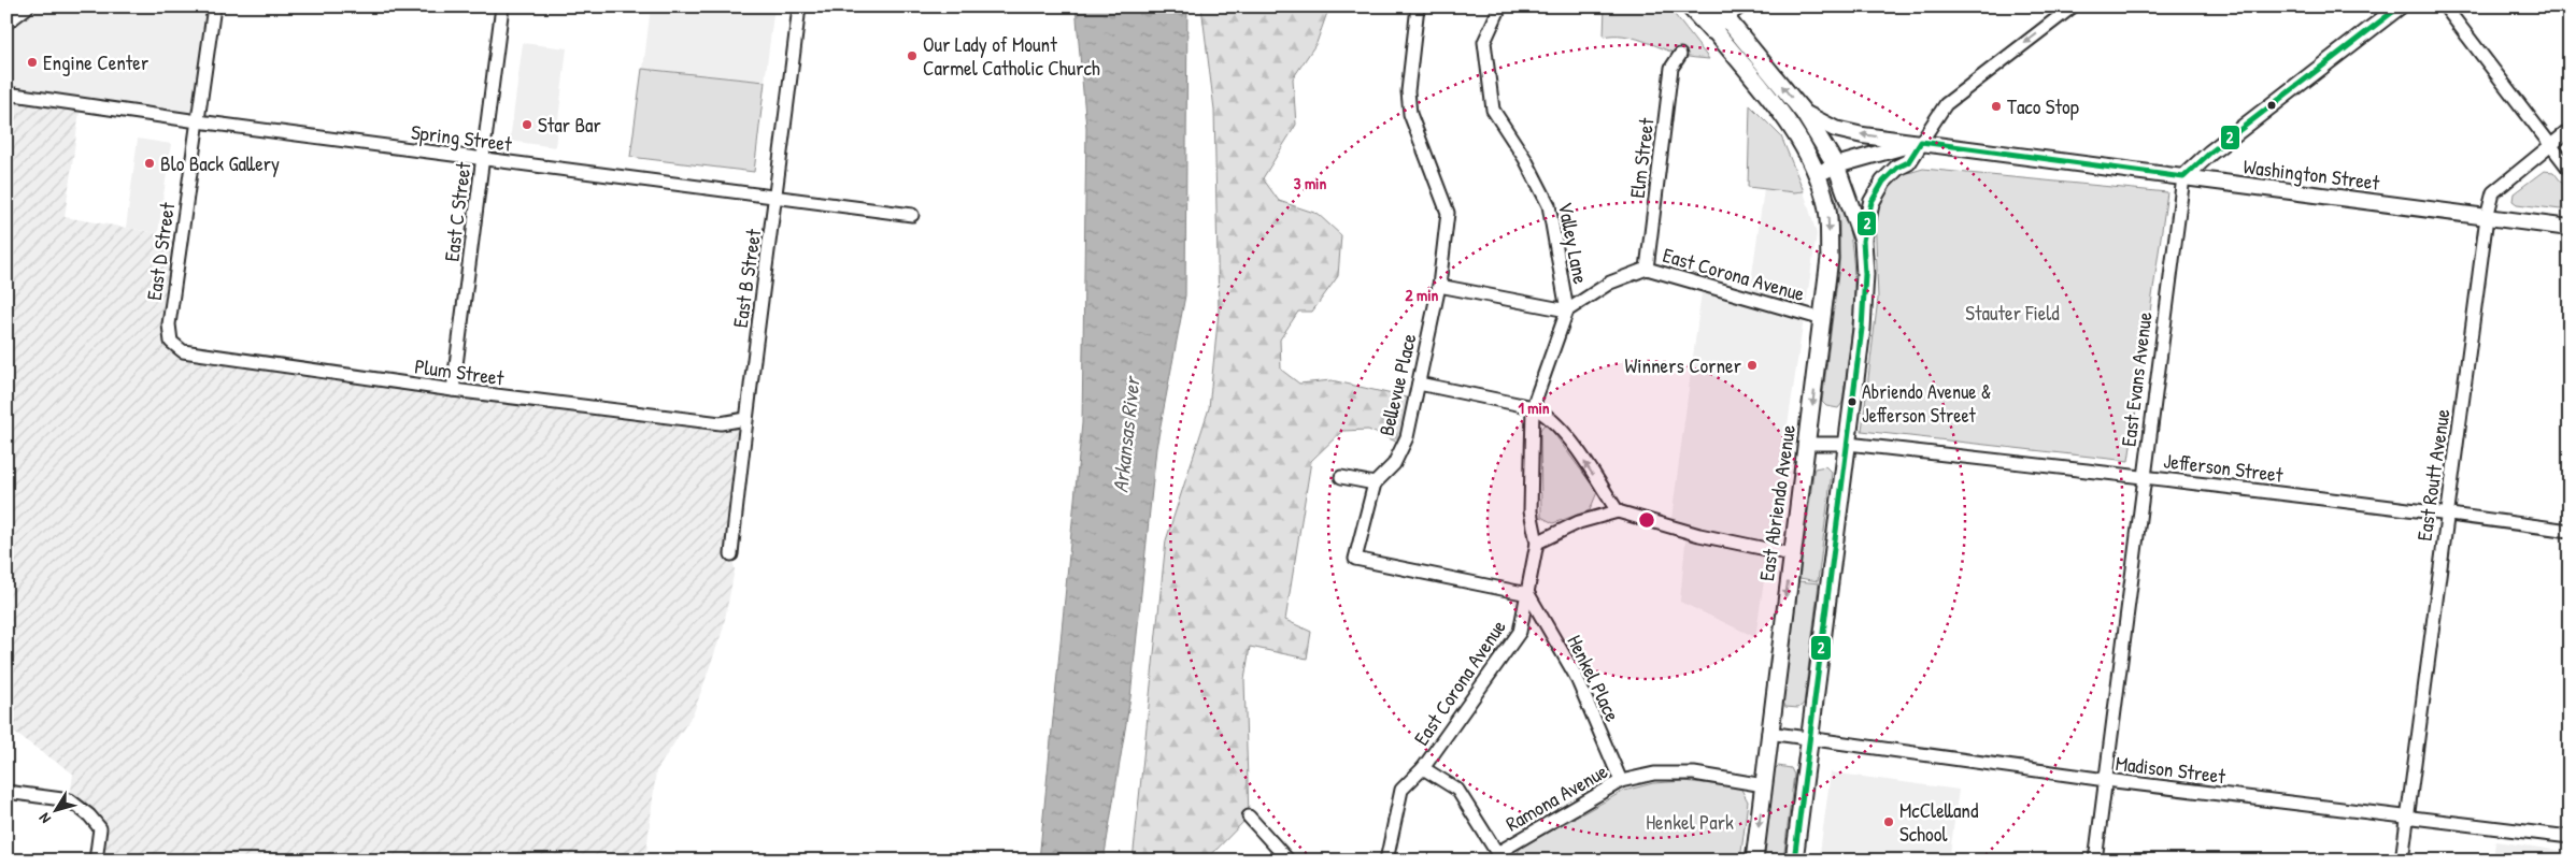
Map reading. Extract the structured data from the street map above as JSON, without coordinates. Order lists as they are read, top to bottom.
{
  "streets": {
    "main road": ["East Abriendo Avenue"],
    "street": [
      "Spring Street",
      "Elm Street",
      "Washington Street",
      "East C Street",
      "Valley Lane",
      "East D Street",
      "East Corona Avenue",
      "East B Street",
      "Plum Street",
      "East Evans Avenue",
      "Bellevue Place",
      "Jefferson Street",
      "East Routt Avenue",
      "Henkel Place",
      "Madison Street",
      "Ramona Avenue"
    ]
  },
  "crossings": [
    ["Spring Street", "East C Street"],
    ["Spring Street", "East D Street"],
    ["Spring Street", "East B Street"],
    ["Elm Street", "East Corona Avenue"],
    ["Washington Street", "East Evans Avenue"],
    ["Washington Street", "East Routt Avenue"],
    ["East C Street", "Plum Street"],
    ["Valley Lane", "East Corona Avenue"],
    ["Valley Lane", "Bellevue Place"],
    ["East D Street", "Plum Street"],
    ["East Corona Avenue", "East Abriendo Avenue"],
    ["East Corona Avenue", "Henkel Place"],
    ["East B Street", "Plum Street"],
    ["East Evans Avenue", "Jefferson Street"],
    ["East Evans Avenue", "Madison Street"],
    ["Jefferson Street", "East Routt Avenue"],
    ["Jefferson Street", "East Abriendo Avenue"],
    ["East Routt Avenue", "Madison Street"],
    ["East Abriendo Avenue", "Madison Street"],
    ["East Abriendo Avenue", "Ramona Avenue"],
    ["Henkel Place", "Ramona Avenue"]
  ],
  "water": ["Arkansas River"],
  "parks": ["Stauter Field", "Henkel Park"],
  "places": [
    "Our Lady of Mount Carmel Catholic Church",
    "Engine Center",
    "Taco Stop",
    "Star Bar",
    "Blo Back Gallery",
    "Winners Corner",
    "Abriendo Avenue & Jefferson Street",
    "McClelland School"
  ],
  "lines": ["transit line 2"],
  "north": "bottom left",
  "rings": ["3 min", "2 min", "1 min"]
}
